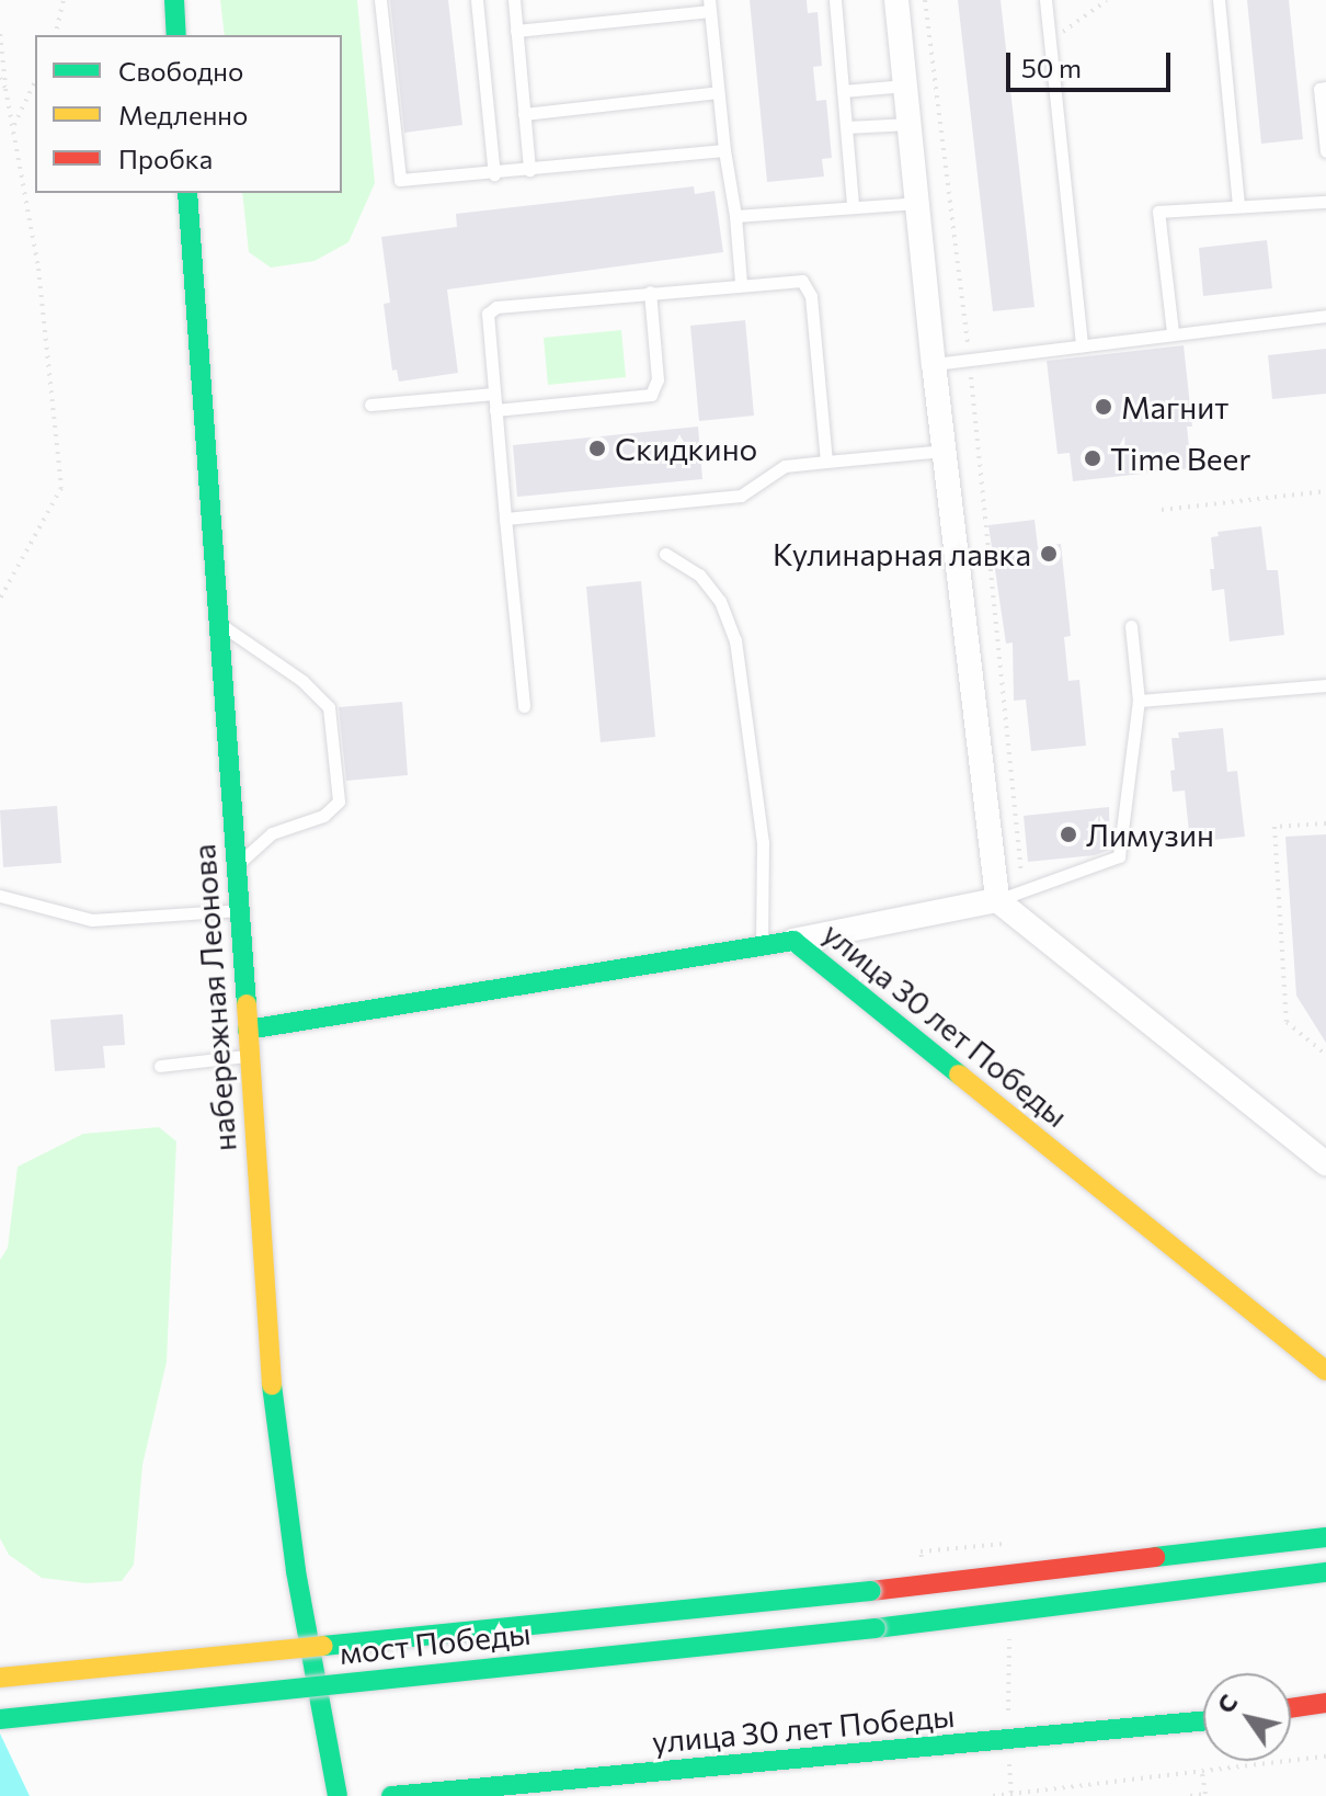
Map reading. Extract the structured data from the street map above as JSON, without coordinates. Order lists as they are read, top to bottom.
{
  "streets": {
    "main road": ["набережная Леонова", "улица 30 лет Победы", "мост Победы"]
  },
  "crossings": [
    ["набережная Леонова", "улица 30 лет Победы"]
  ],
  "places": [
    "Магнит",
    "Скидкино",
    "Time Beer",
    "Кулинарная лавка",
    "Лимузин"
  ],
  "legend": ["Свободно", "Медленно", "Пробка"],
  "scale_bar": "50 m",
  "north": "top left"
}
